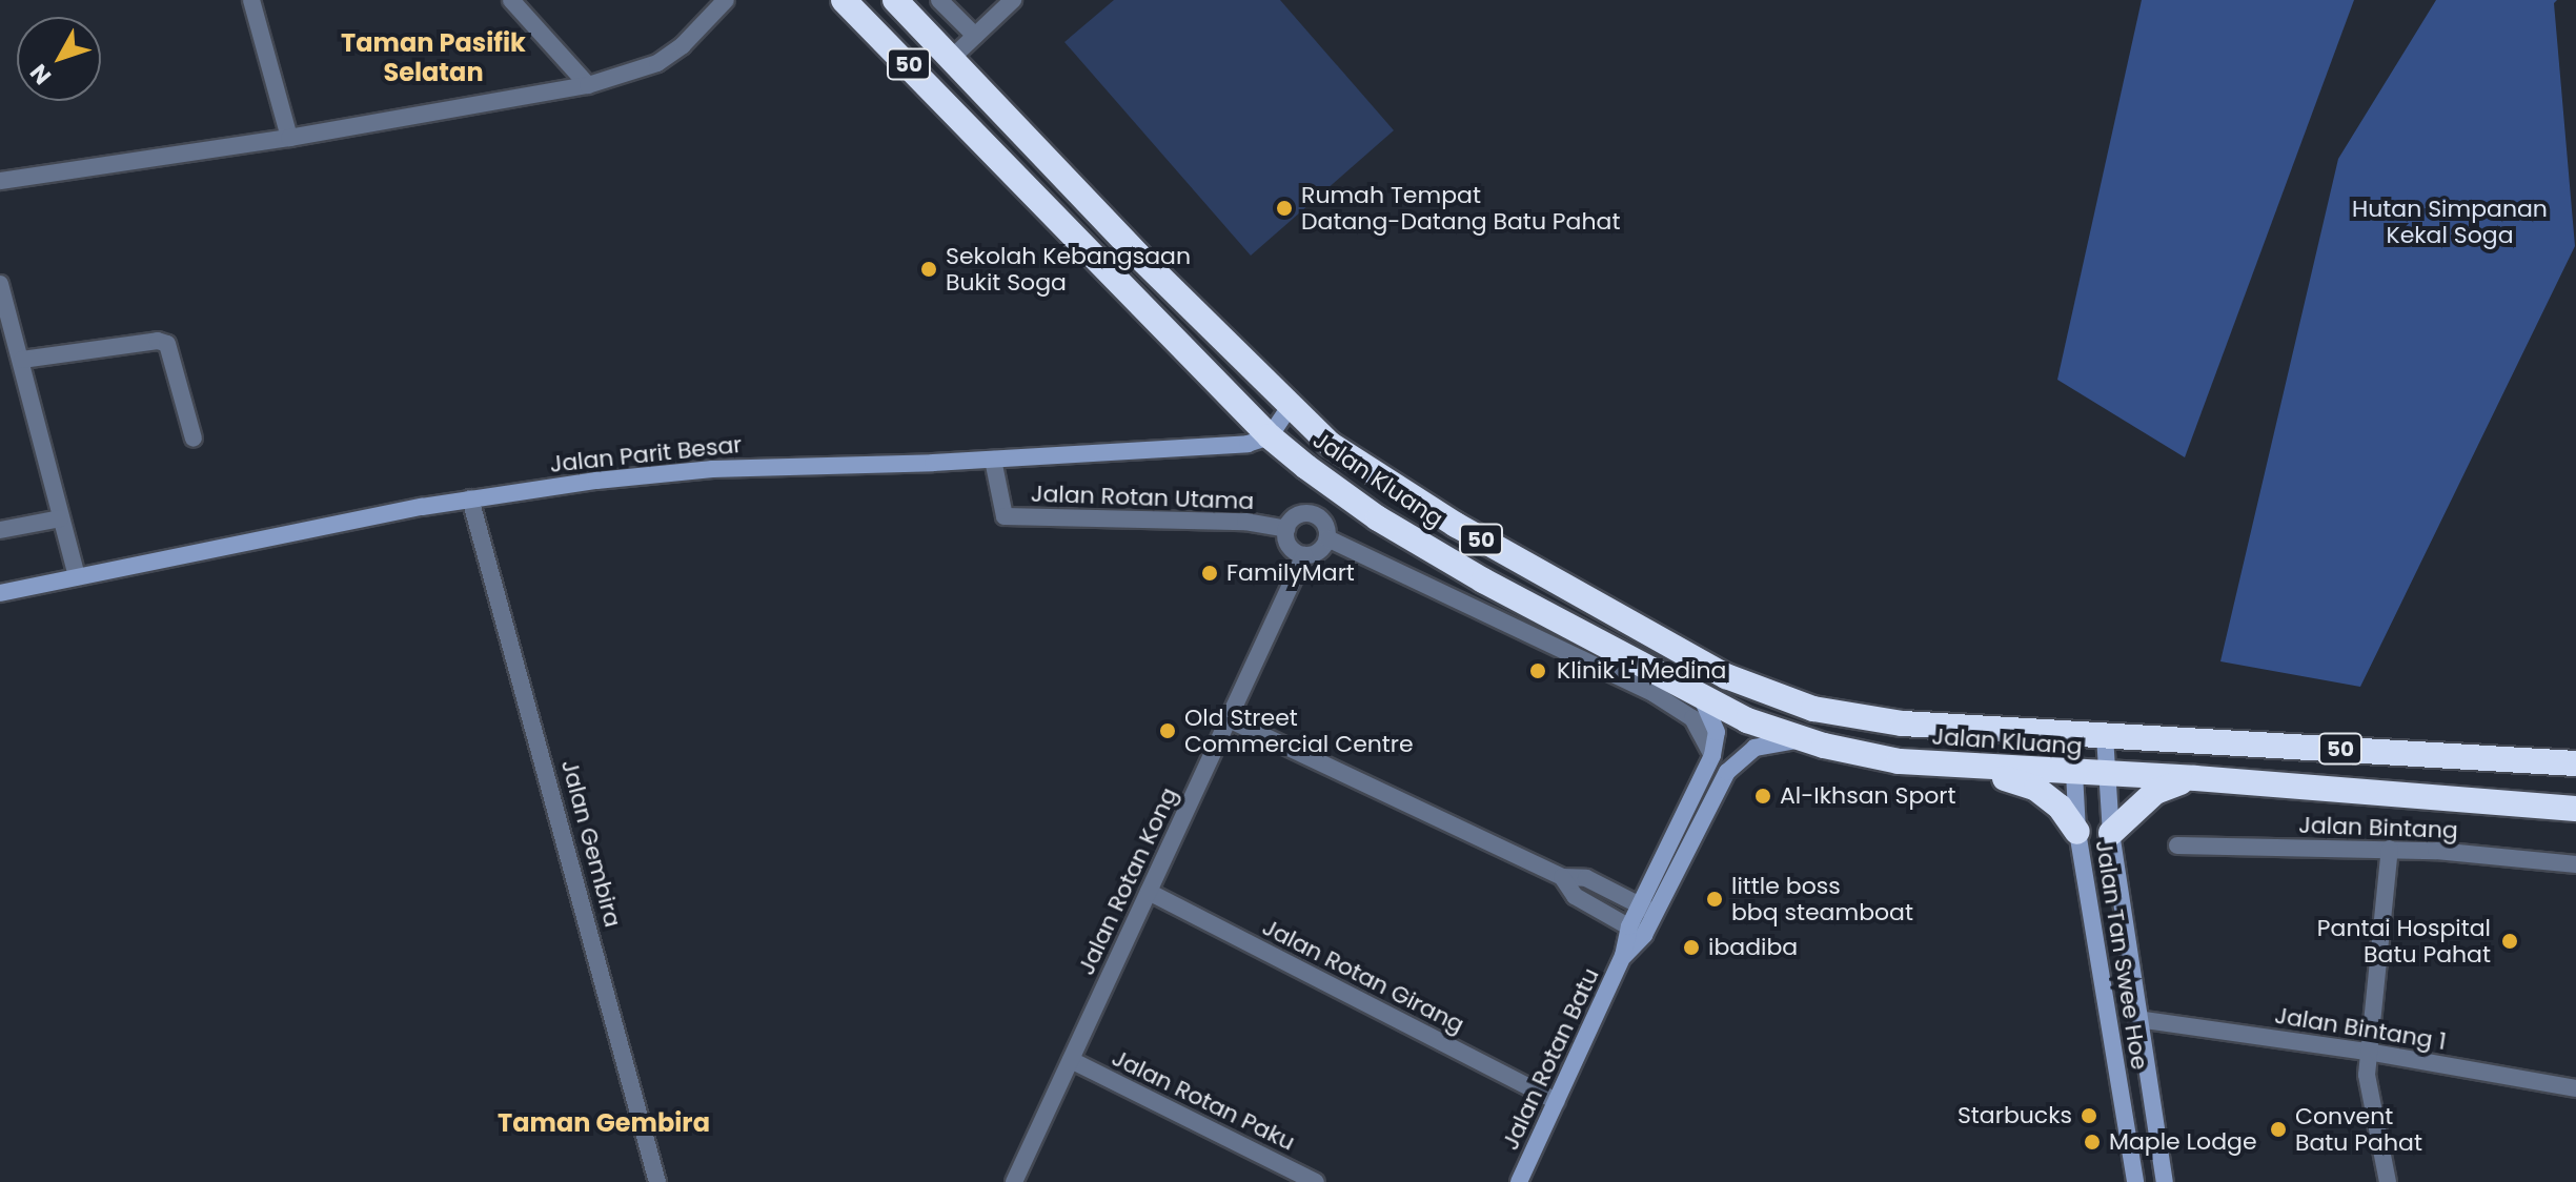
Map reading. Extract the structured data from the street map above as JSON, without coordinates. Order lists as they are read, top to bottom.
{
  "streets": {
    "highway": ["50", "Jalan Kluang"],
    "street": [
      "Jalan Parit Besar",
      "Jalan Rotan Utama",
      "Jalan Bintang",
      "Jalan Gembira",
      "Jalan Rotan Kong",
      "Jalan Tan Swee Hoe",
      "Jalan Rotan Girang",
      "Jalan Bintang 1",
      "Jalan Rotan Batu",
      "Jalan Rotan Paku"
    ]
  },
  "crossings": [
    ["Jalan Parit Besar", "Jalan Kluang"],
    ["Jalan Parit Besar", "Jalan Rotan Utama"],
    ["Jalan Parit Besar", "Jalan Gembira"],
    ["Jalan Kluang", "Jalan Tan Swee Hoe"],
    ["Jalan Kluang", "Jalan Rotan Batu"],
    ["Jalan Rotan Utama", "Jalan Rotan Kong"],
    ["Jalan Rotan Utama", "Jalan Rotan Batu"],
    ["Jalan Rotan Kong", "Jalan Rotan Girang"],
    ["Jalan Rotan Kong", "Jalan Rotan Paku"],
    ["Jalan Tan Swee Hoe", "Jalan Bintang 1"],
    ["Jalan Rotan Girang", "Jalan Rotan Batu"]
  ],
  "districts": ["Taman Pasifik Selatan", "Taman Gembira"],
  "parks": ["Hutan Simpanan Kekal Soga"],
  "places": [
    "Rumah Tempat Datang-Datang Batu Pahat",
    "Sekolah Kebangsaan Bukit Soga",
    "FamilyMart",
    "Klinik L' Medina",
    "Old Street Commercial Centre",
    "Al-Ikhsan Sport",
    "little boss bbq steamboat",
    "Pantai Hospital Batu Pahat",
    "ibadiba",
    "Starbucks",
    "Convent Batu Pahat",
    "Maple Lodge"
  ],
  "north": "bottom left"
}
